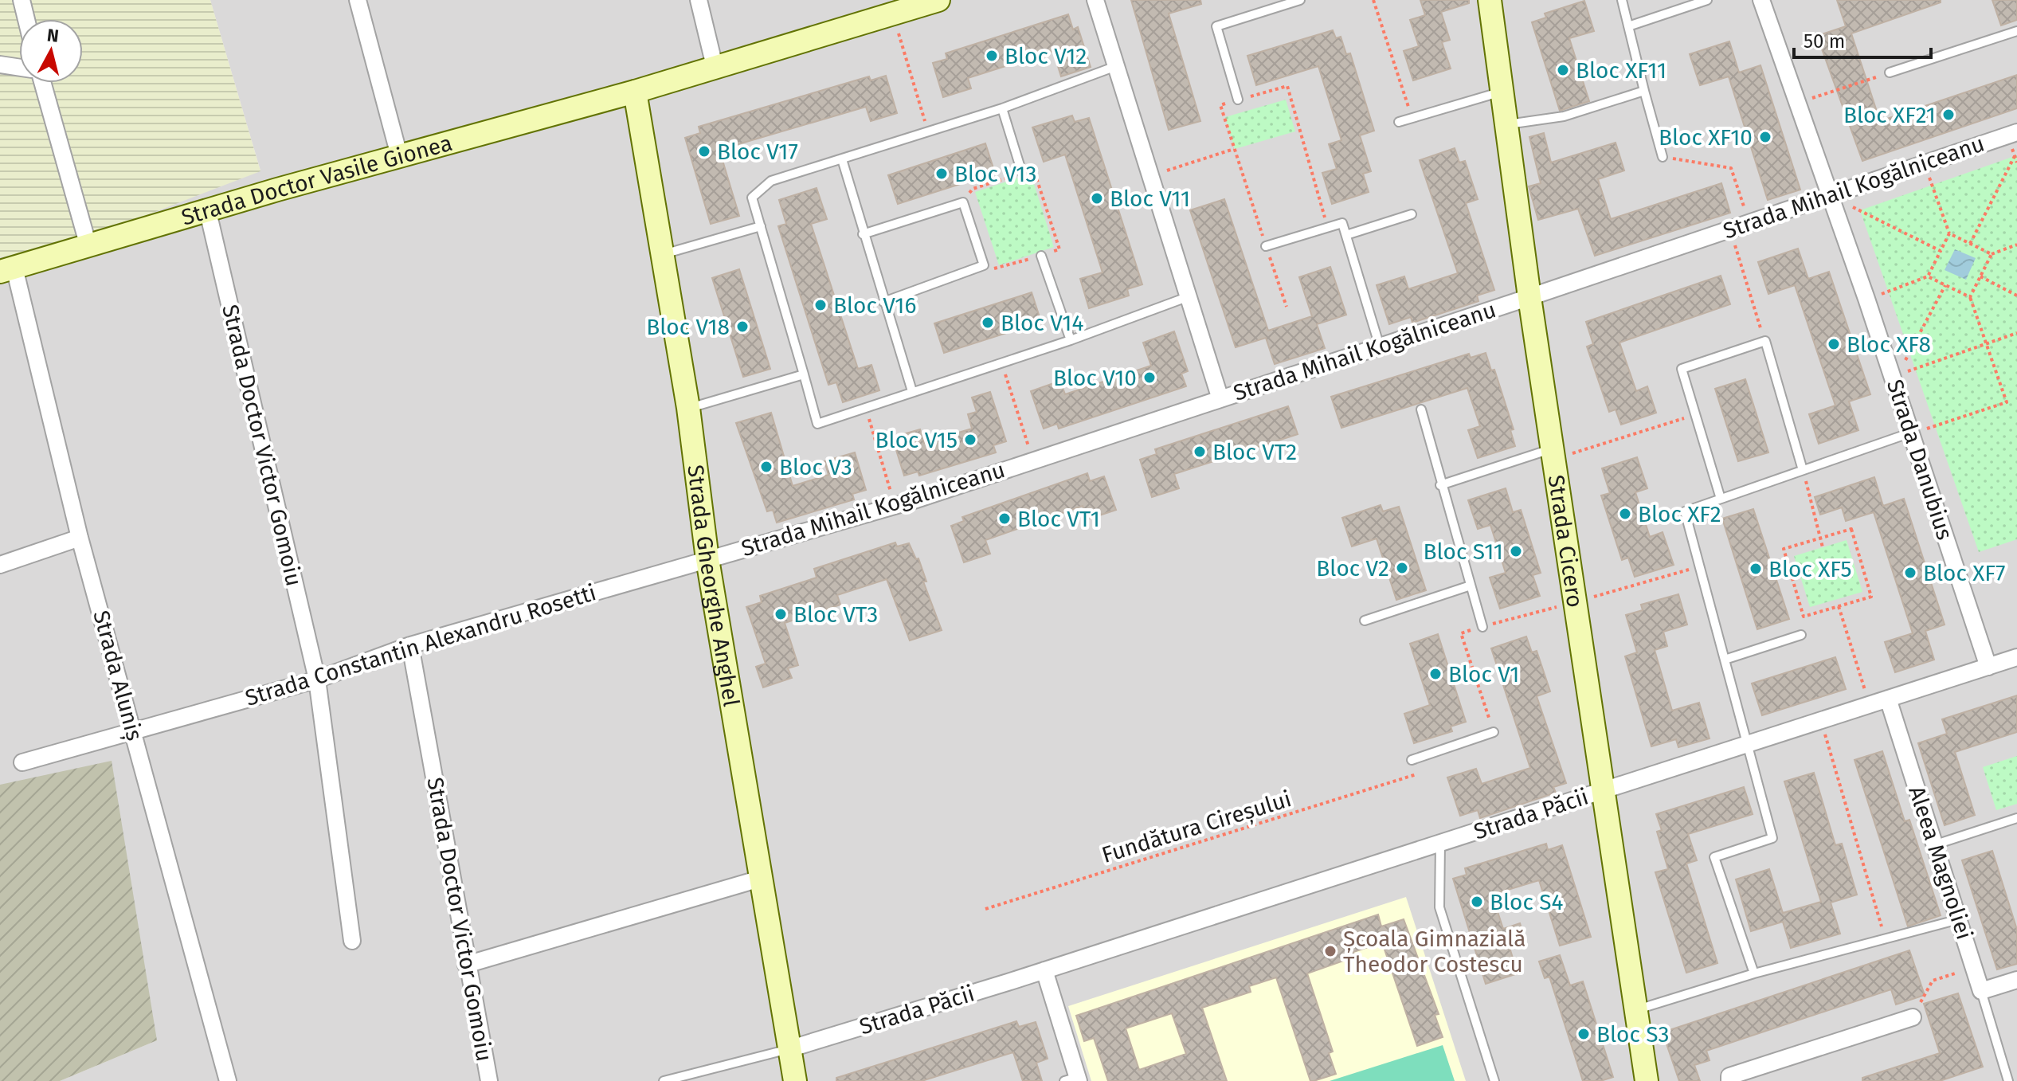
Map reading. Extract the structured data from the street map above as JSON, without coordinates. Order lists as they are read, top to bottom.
{
  "streets": {
    "street": [
      "Strada Doctor Vasile Gionea",
      "Strada Mihail Kogălniceanu",
      "Strada Doctor Victor Gomoiu",
      "Strada Danubius",
      "Strada Cicero",
      "Strada Gheorghe Anghel",
      "Strada Constantin Alexandru Rosetti",
      "Strada Aluniș",
      "Strada Păcii",
      "Aleea Magnoliei"
    ],
    "path": ["Fundătura Cireșului"]
  },
  "crossings": [
    ["Strada Doctor Vasile Gionea", "Strada Doctor Victor Gomoiu"],
    ["Strada Doctor Vasile Gionea", "Strada Gheorghe Anghel"],
    ["Strada Doctor Vasile Gionea", "Strada Aluniș"],
    ["Strada Mihail Kogălniceanu", "Strada Danubius"],
    ["Strada Mihail Kogălniceanu", "Strada Cicero"],
    ["Strada Mihail Kogălniceanu", "Strada Gheorghe Anghel"],
    ["Strada Mihail Kogălniceanu", "Strada Constantin Alexandru Rosetti"],
    ["Strada Doctor Victor Gomoiu", "Strada Constantin Alexandru Rosetti"],
    ["Strada Danubius", "Strada Păcii"],
    ["Strada Cicero", "Strada Păcii"],
    ["Strada Gheorghe Anghel", "Strada Constantin Alexandru Rosetti"],
    ["Strada Gheorghe Anghel", "Strada Păcii"],
    ["Strada Constantin Alexandru Rosetti", "Strada Aluniș"],
    ["Strada Păcii", "Aleea Magnoliei"]
  ],
  "places": [
    "Bloc V12",
    "Bloc XF11",
    "Bloc XF21",
    "Bloc XF10",
    "Bloc V17",
    "Bloc V13",
    "Bloc V11",
    "Bloc V16",
    "Bloc V14",
    "Bloc V18",
    "Bloc XF8",
    "Bloc V10",
    "Bloc V15",
    "Bloc VT2",
    "Bloc V3",
    "Bloc XF2",
    "Bloc VT1",
    "Bloc S11",
    "Bloc V2",
    "Bloc XF5",
    "Bloc XF7",
    "Bloc VT3",
    "Bloc V1",
    "Bloc S4",
    "Școala Gimnazială Theodor Costescu",
    "Bloc S3"
  ],
  "scale_bar": "50 m",
  "north": "top"
}
